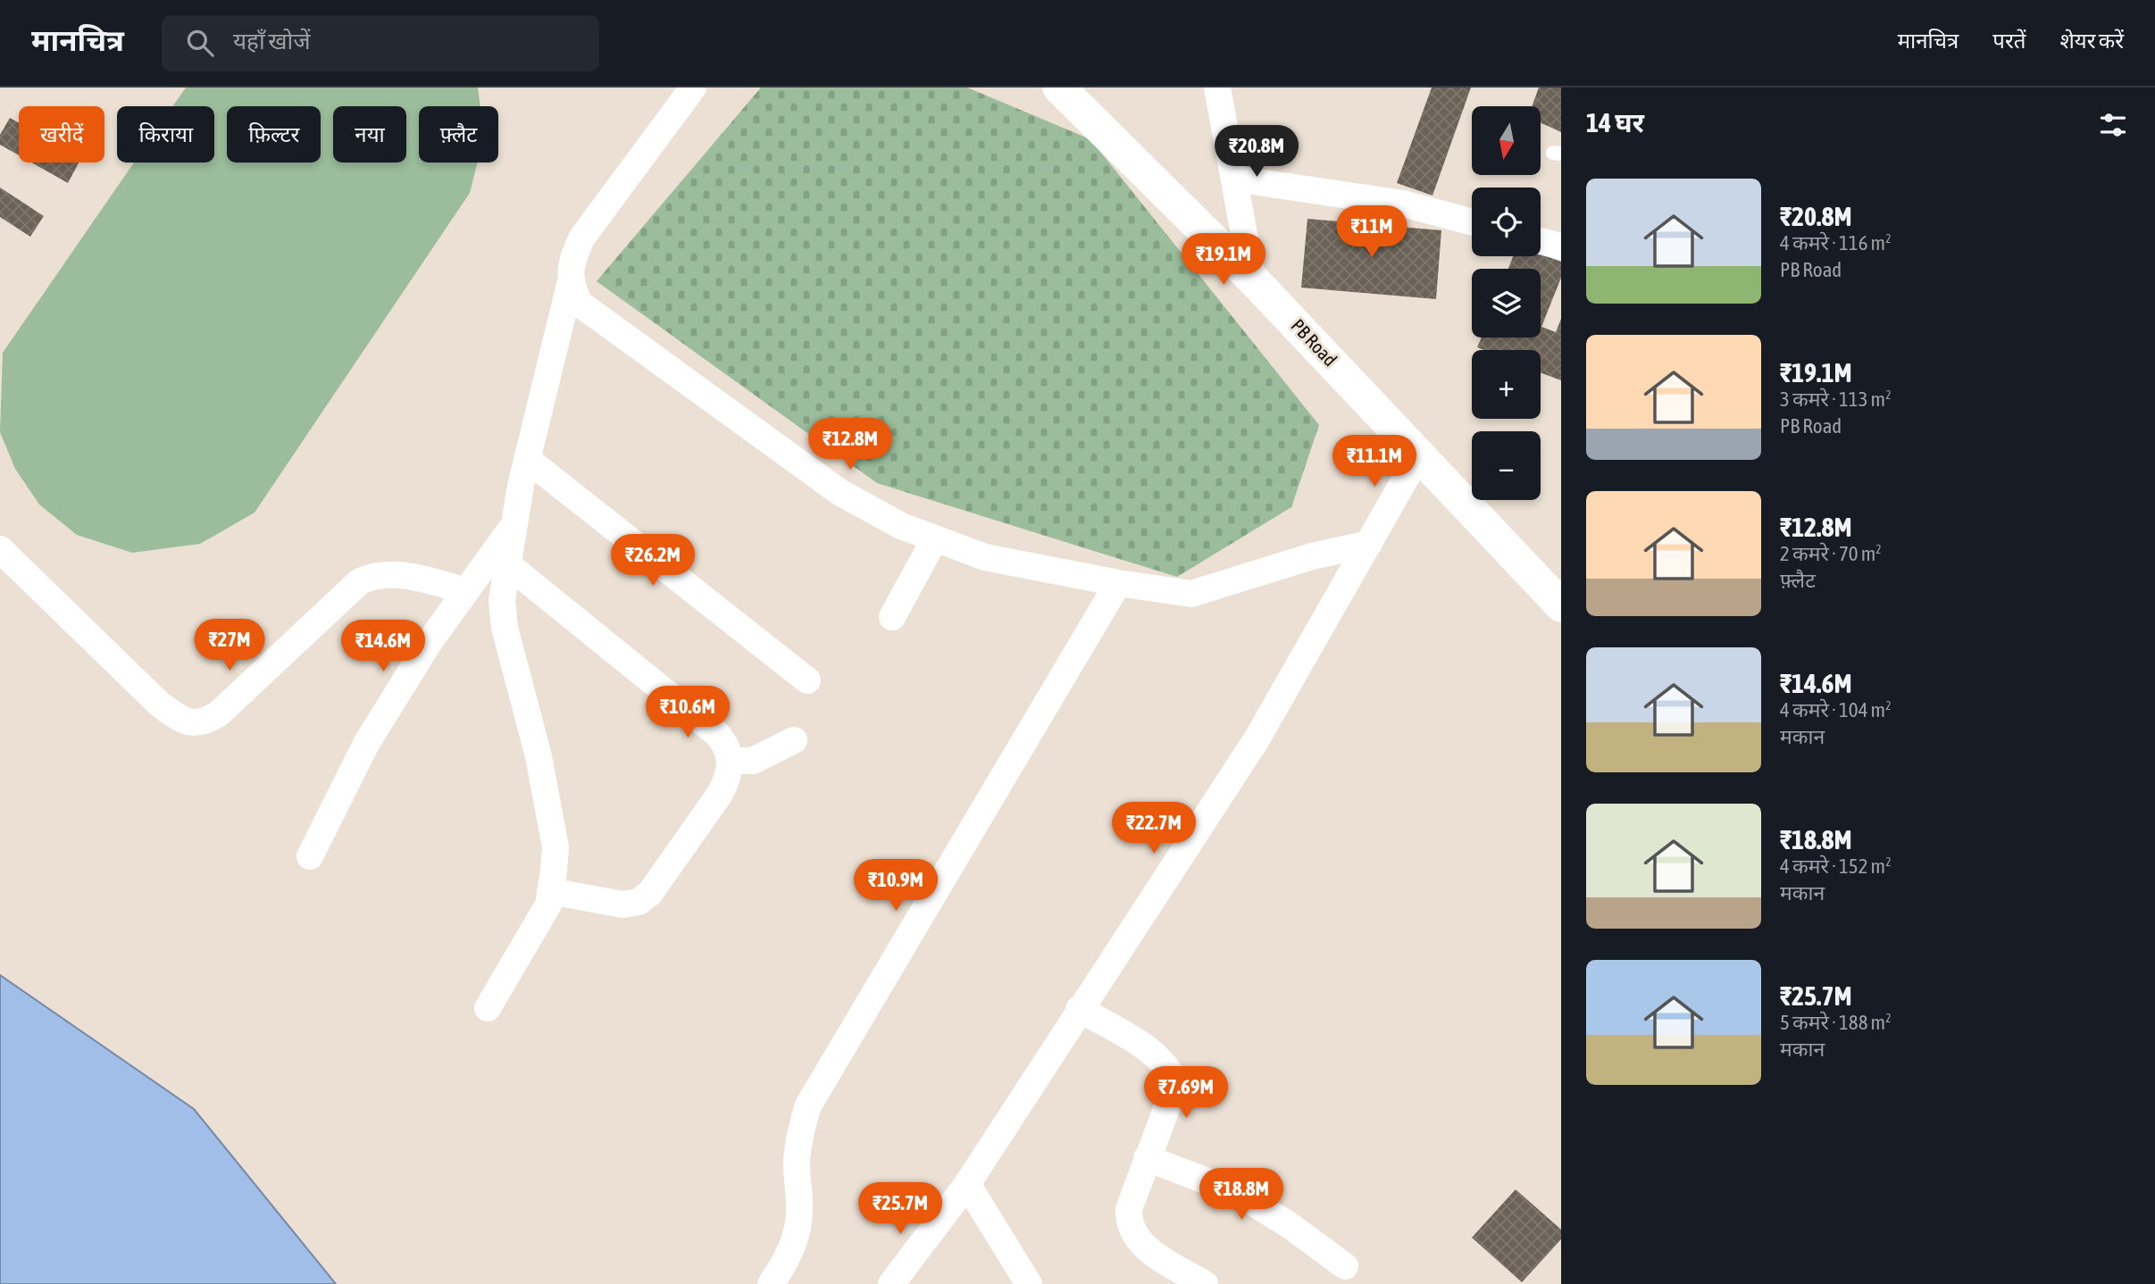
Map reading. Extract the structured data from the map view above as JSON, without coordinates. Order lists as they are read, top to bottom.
{
  "streets": {
    "street": ["PB Road"]
  },
  "north": "bottom",
  "page": {
    "header": "मानचित्र",
    "search": "यहाँ खोजें",
    "nav": ["मानचित्र", "परतें", "शेयर करें"],
    "heading": "14 घर",
    "map_buttons": ["+", "−"],
    "chip": [
      "खरीदें",
      "किराया",
      "फ़िल्टर",
      "नया",
      "फ़्लैट"
    ],
    "price": [
      "₹20.8M",
      "₹11M",
      "₹19.1M",
      "₹12.8M",
      "₹11.1M",
      "₹26.2M",
      "₹27M",
      "₹14.6M",
      "₹10.6M",
      "₹22.7M",
      "₹10.9M",
      "₹7.69M",
      "₹18.8M",
      "₹25.7M"
    ],
    "list": [
      {
        "name": "₹20.8M",
        "note": "4 कमरे · 116 m² · PB Road"
      },
      {
        "name": "₹19.1M",
        "note": "3 कमरे · 113 m² · PB Road"
      },
      {
        "name": "₹12.8M",
        "note": "2 कमरे · 70 m² · फ़्लैट"
      },
      {
        "name": "₹14.6M",
        "note": "4 कमरे · 104 m² · मकान"
      },
      {
        "name": "₹18.8M",
        "note": "4 कमरे · 152 m² · मकान"
      },
      {
        "name": "₹25.7M",
        "note": "5 कमरे · 188 m² · मकान"
      }
    ]
  }
}
